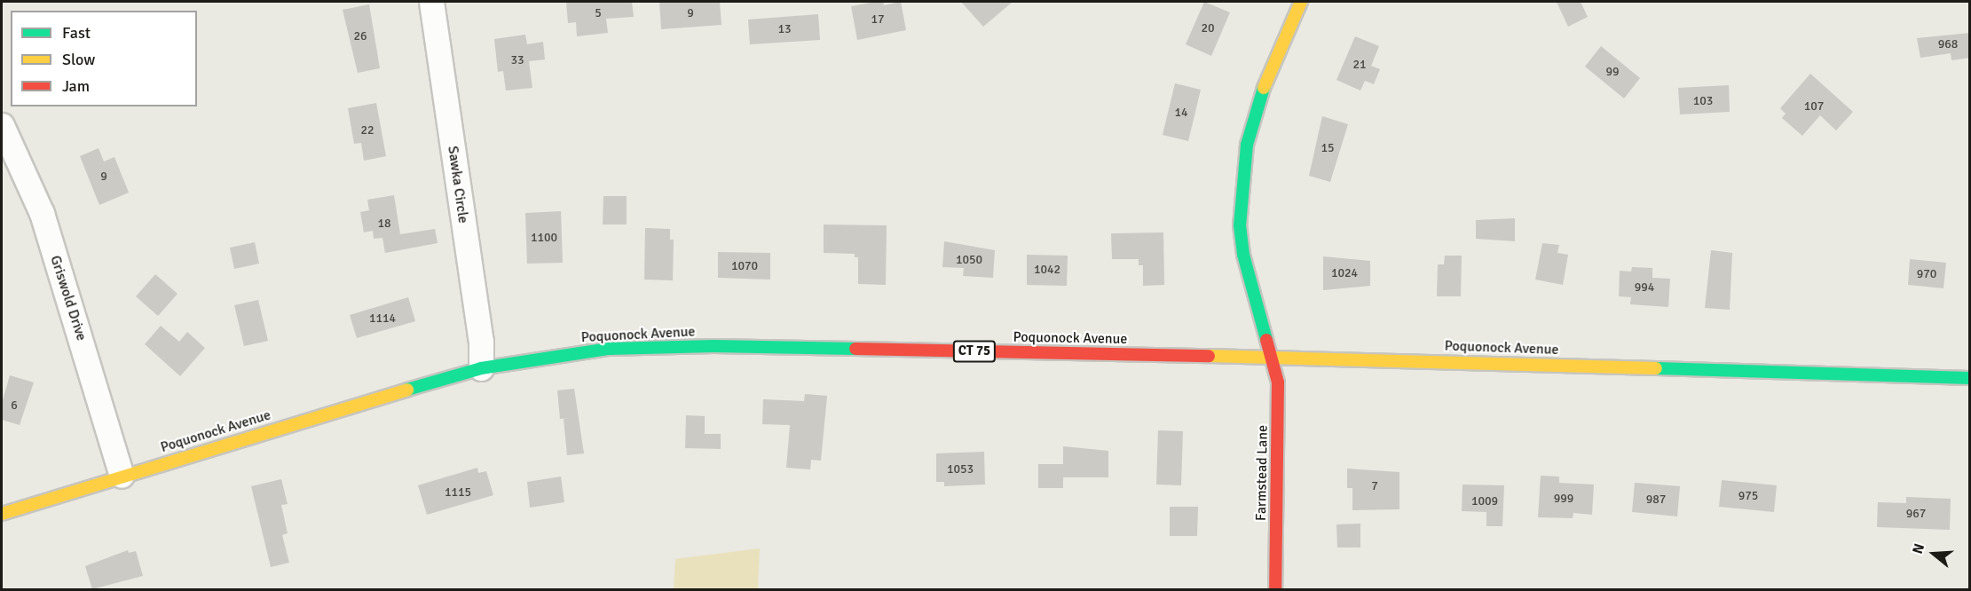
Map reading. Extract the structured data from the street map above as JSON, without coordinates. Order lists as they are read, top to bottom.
{
  "streets": {
    "main road": ["Poquonock Avenue", "CT 75", "Farmstead Lane"],
    "street": ["Sawka Circle", "Griswold Drive"]
  },
  "crossings": [
    ["Sawka Circle", "Poquonock Avenue"],
    ["Griswold Drive", "Poquonock Avenue"],
    ["Poquonock Avenue", "Farmstead Lane"]
  ],
  "house_numbers": [
    "5",
    "9",
    "17",
    "20",
    "13",
    "26",
    "968",
    "33",
    "21",
    "99",
    "103",
    "107",
    "14",
    "22",
    "15",
    "9",
    "18",
    "1100",
    "1050",
    "1070",
    "1042",
    "1024",
    "970",
    "994",
    "1114",
    "6",
    "1053",
    "7",
    "1115",
    "975",
    "999",
    "987",
    "1009",
    "967"
  ],
  "legend": ["Fast", "Slow", "Jam"],
  "north": "left"
}
